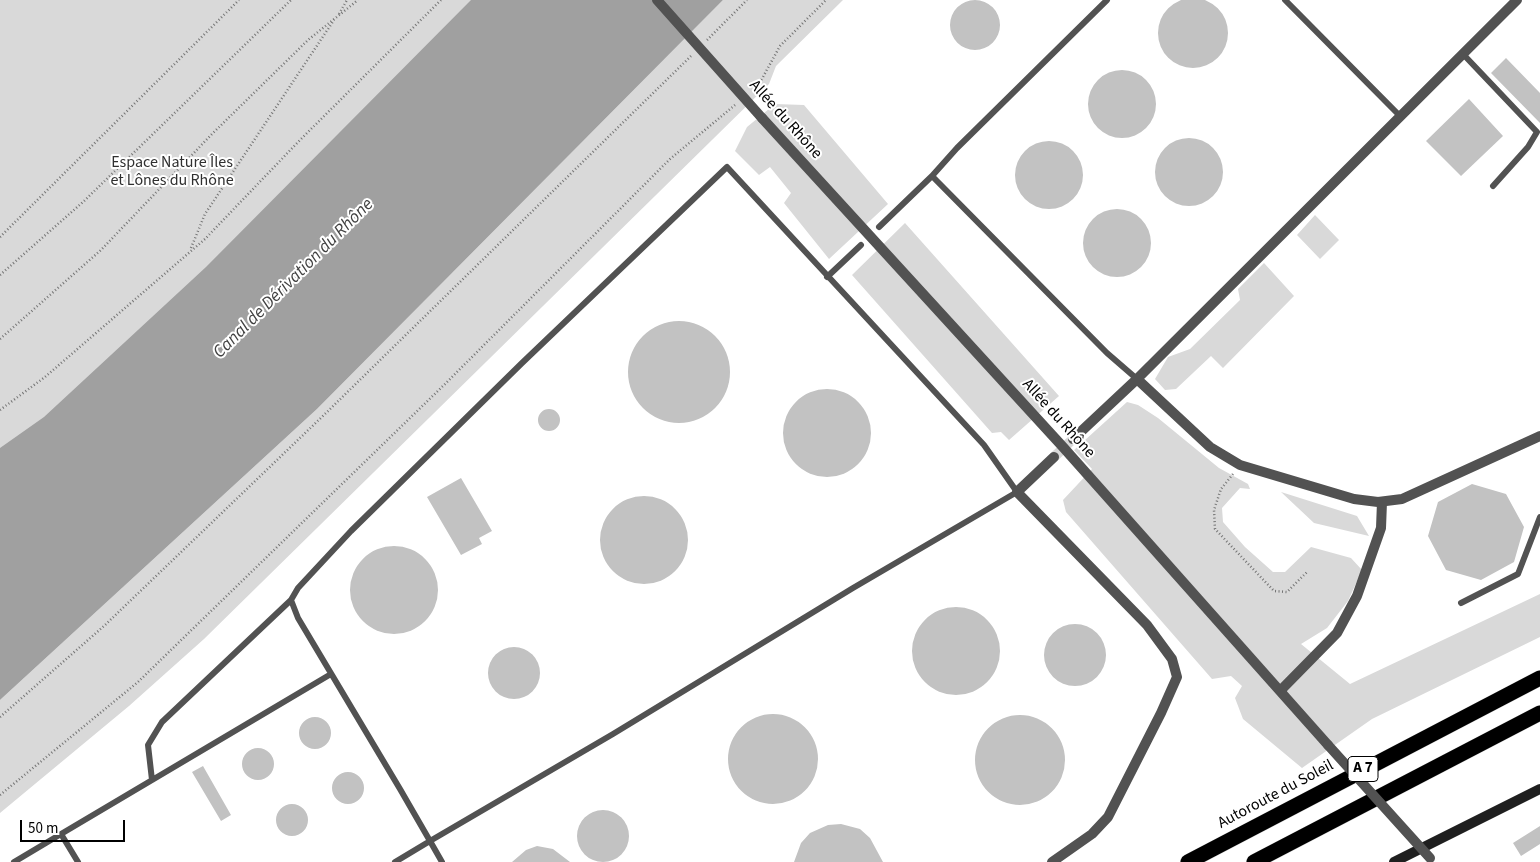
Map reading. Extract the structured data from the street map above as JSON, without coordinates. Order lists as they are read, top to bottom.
{
  "streets": {
    "highway": ["A 7", "Autoroute du Soleil"],
    "street": ["Allée du Rhône"]
  },
  "water": ["Canal de Dérivation du Rhône"],
  "parks": ["Espace Nature Îles et Lônes du Rhône"],
  "scale_bar": "50 m"
}
